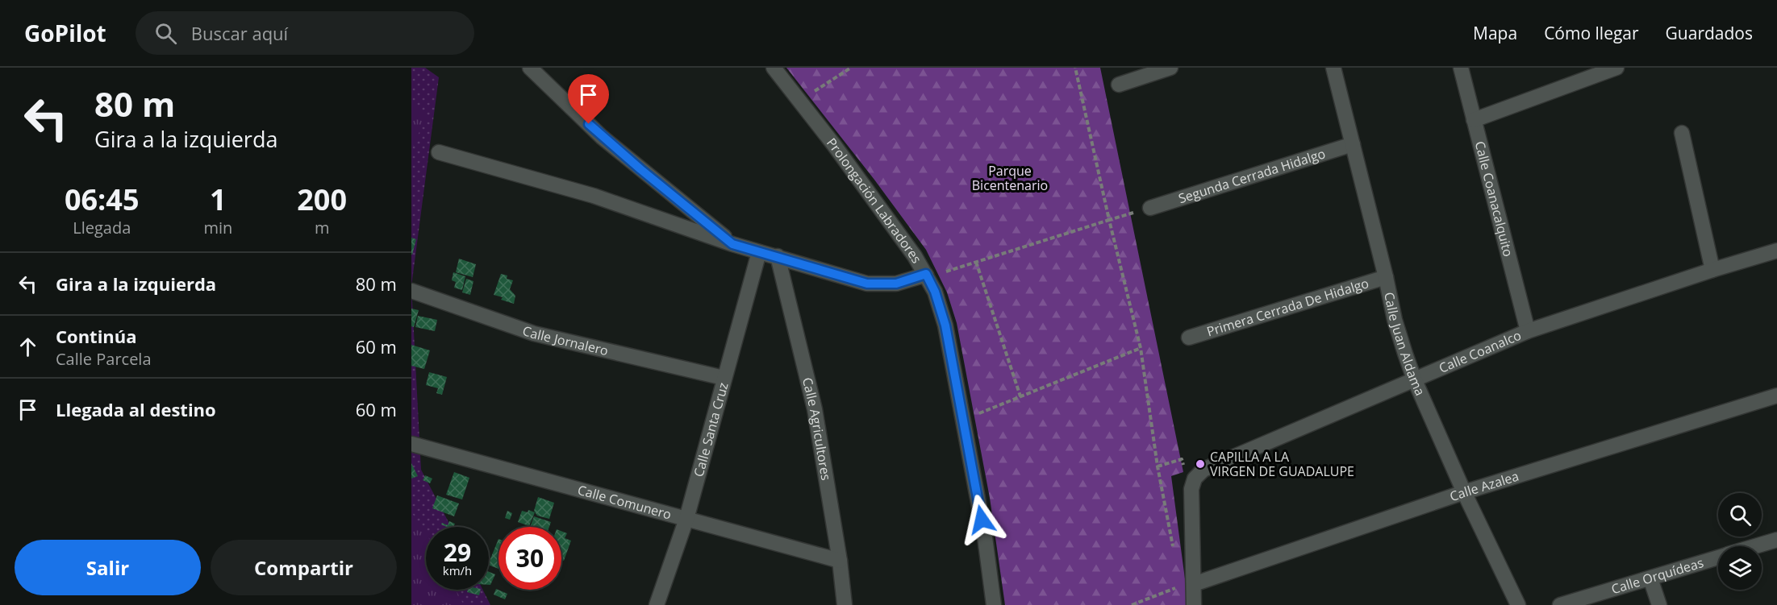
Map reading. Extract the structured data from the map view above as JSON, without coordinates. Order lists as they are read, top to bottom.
{
  "streets": {
    "street": [
      "Segunda Cerrada Hidalgo",
      "Calle Coanacalquito",
      "Prolongación Labradores",
      "Primera Cerrada De Hidalgo",
      "Calle Jornalero",
      "Calle Juan Aldama",
      "Calle Coanalco",
      "Calle Santa Cruz",
      "Calle Agricultores",
      "Calle Azalea",
      "Calle Comunero",
      "Calle Orquídeas"
    ]
  },
  "crossings": [
    ["Segunda Cerrada Hidalgo", "Calle Juan Aldama"],
    ["Calle Coanacalquito", "Calle Coanalco"],
    ["Primera Cerrada De Hidalgo", "Calle Juan Aldama"],
    ["Calle Jornalero", "Calle Santa Cruz"],
    ["Calle Juan Aldama", "Calle Coanalco"],
    ["Calle Juan Aldama", "Calle Azalea"],
    ["Calle Coanalco", "Calle Azalea"],
    ["Calle Santa Cruz", "Calle Comunero"],
    ["Calle Agricultores", "Calle Comunero"]
  ],
  "parks": ["Parque Bicentenario"],
  "places": ["CAPILLA A LA VIRGEN DE GUADALUPE"],
  "page": {
    "header": "GoPilot",
    "search": "Buscar aquí",
    "nav": ["Mapa", "Cómo llegar", "Guardados"],
    "turn": ["80 m", "Gira a la izquierda"],
    "eta": [
      "06:45",
      "Llegada",
      "1",
      "min",
      "200",
      "m"
    ],
    "list": [
      {
        "name": "Gira a la izquierda",
        "value": "80 m"
      },
      {
        "name": "Continúa",
        "note": "Calle Parcela",
        "value": "60 m"
      },
      {
        "name": "Llegada al destino",
        "value": "60 m"
      }
    ],
    "speed": "29 km/h",
    "limit": "30",
    "buttons": ["Salir", "Compartir"]
  }
}
